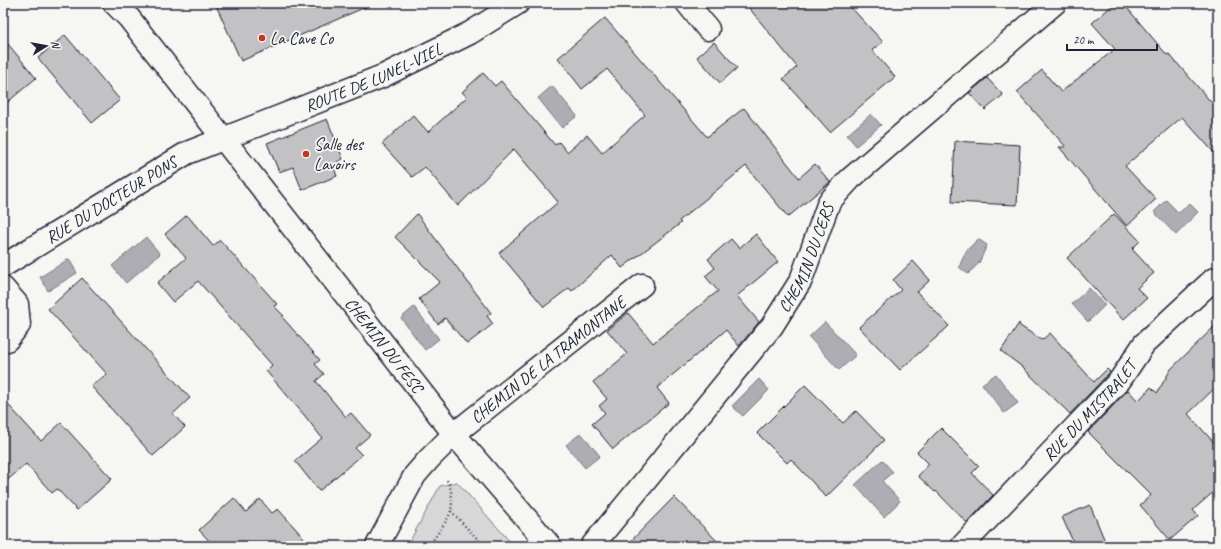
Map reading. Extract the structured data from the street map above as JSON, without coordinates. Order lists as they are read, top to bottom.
{
  "streets": {
    "street": [
      "ROUTE DE LUNEL-VIEL",
      "RUE DU DOCTEUR PONS",
      "CHEMIN DU CERS",
      "CHEMIN DU FESC",
      "CHEMIN DE LA TRAMONTANE",
      "RUE DU MISTRALET"
    ]
  },
  "crossings": [
    ["ROUTE DE LUNEL-VIEL", "RUE DU DOCTEUR PONS"],
    ["ROUTE DE LUNEL-VIEL", "CHEMIN DU FESC"],
    ["RUE DU DOCTEUR PONS", "CHEMIN DU FESC"],
    ["CHEMIN DU FESC", "CHEMIN DE LA TRAMONTANE"]
  ],
  "places": ["La Cave Co", "Salle des Lavoirs"],
  "scale_bar": "20 m",
  "north": "right"
}
